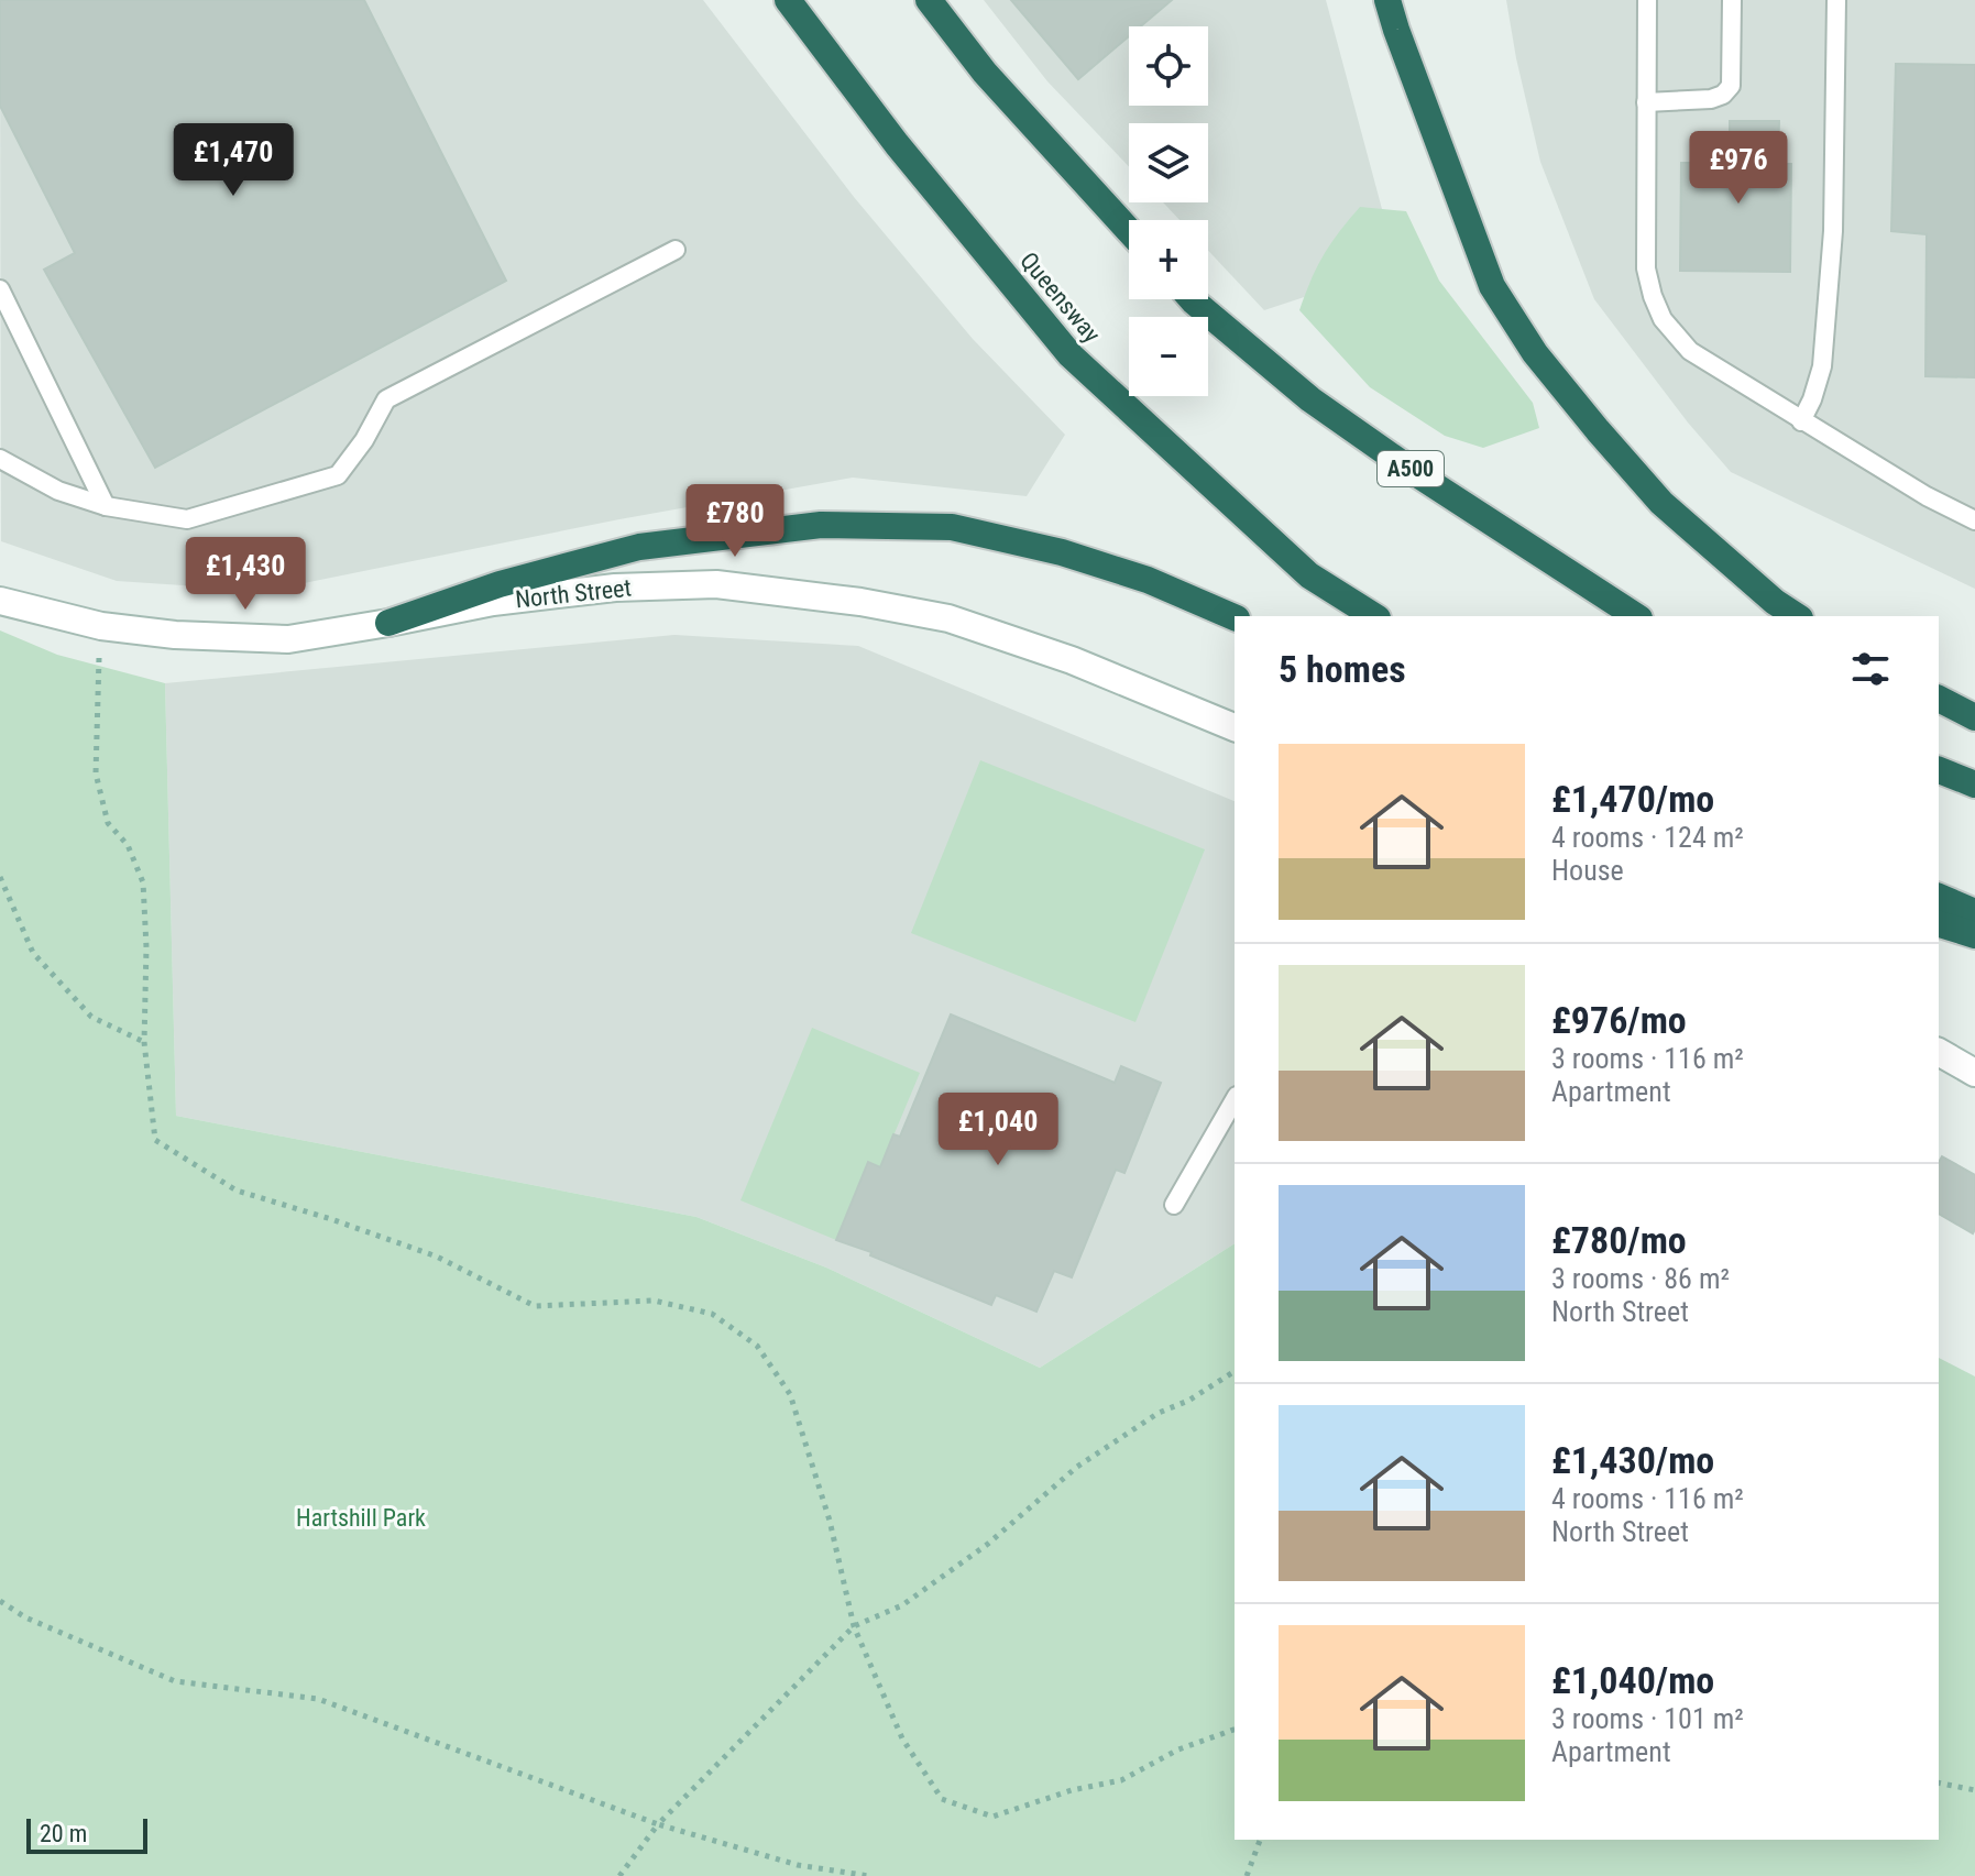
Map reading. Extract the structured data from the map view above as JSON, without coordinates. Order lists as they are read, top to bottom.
{
  "streets": {
    "highway": ["Queensway", "A500"],
    "street": ["North Street"]
  },
  "parks": ["Hartshill Park"],
  "scale_bar": "20 m",
  "page": {
    "map_buttons": ["+", "−"],
    "price": [
      "£1,470",
      "£976",
      "£780",
      "£1,430",
      "£1,040"
    ],
    "heading": "5 homes",
    "list": [
      {
        "name": "£1,470/mo",
        "note": "4 rooms · 124 m² · House"
      },
      {
        "name": "£976/mo",
        "note": "3 rooms · 116 m² · Apartment"
      },
      {
        "name": "£780/mo",
        "note": "3 rooms · 86 m² · North Street"
      },
      {
        "name": "£1,430/mo",
        "note": "4 rooms · 116 m² · North Street"
      },
      {
        "name": "£1,040/mo",
        "note": "3 rooms · 101 m² · Apartment"
      }
    ],
    "scale": "20 m"
  }
}
